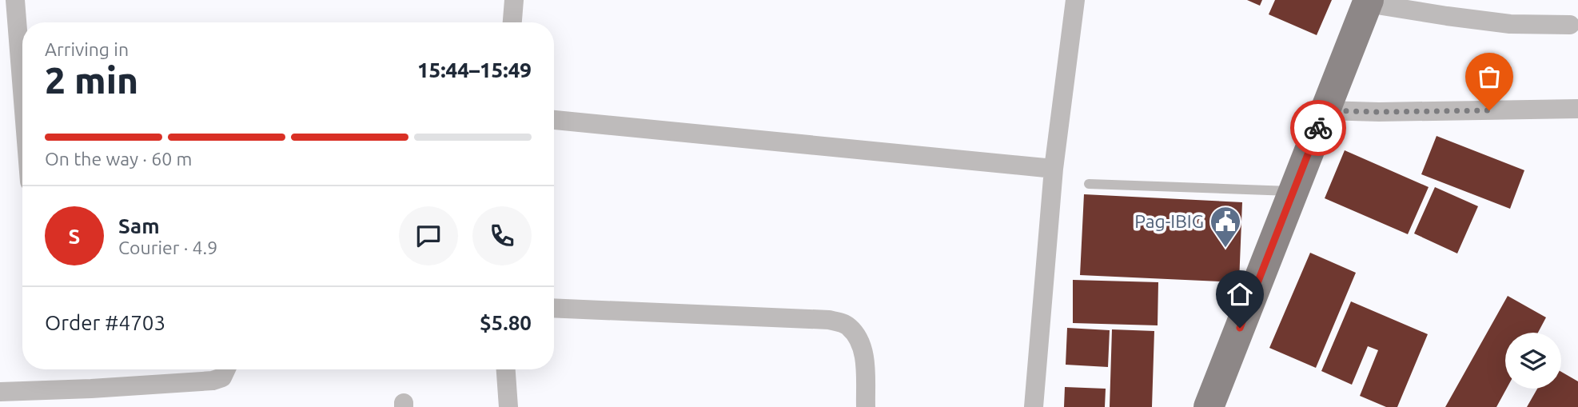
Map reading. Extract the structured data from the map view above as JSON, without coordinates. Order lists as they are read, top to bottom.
{
  "places": {
    "public building": ["Pag-IBIG"]
  },
  "page": {
    "heading": ["2 min", "Arriving in", "15:44–15:49"],
    "panel": [
      "Sam",
      "Courier · 4.9",
      "Order #4703",
      "$5.80"
    ],
    "bar": "On the way · 60 m",
    "round": "S"
  }
}
